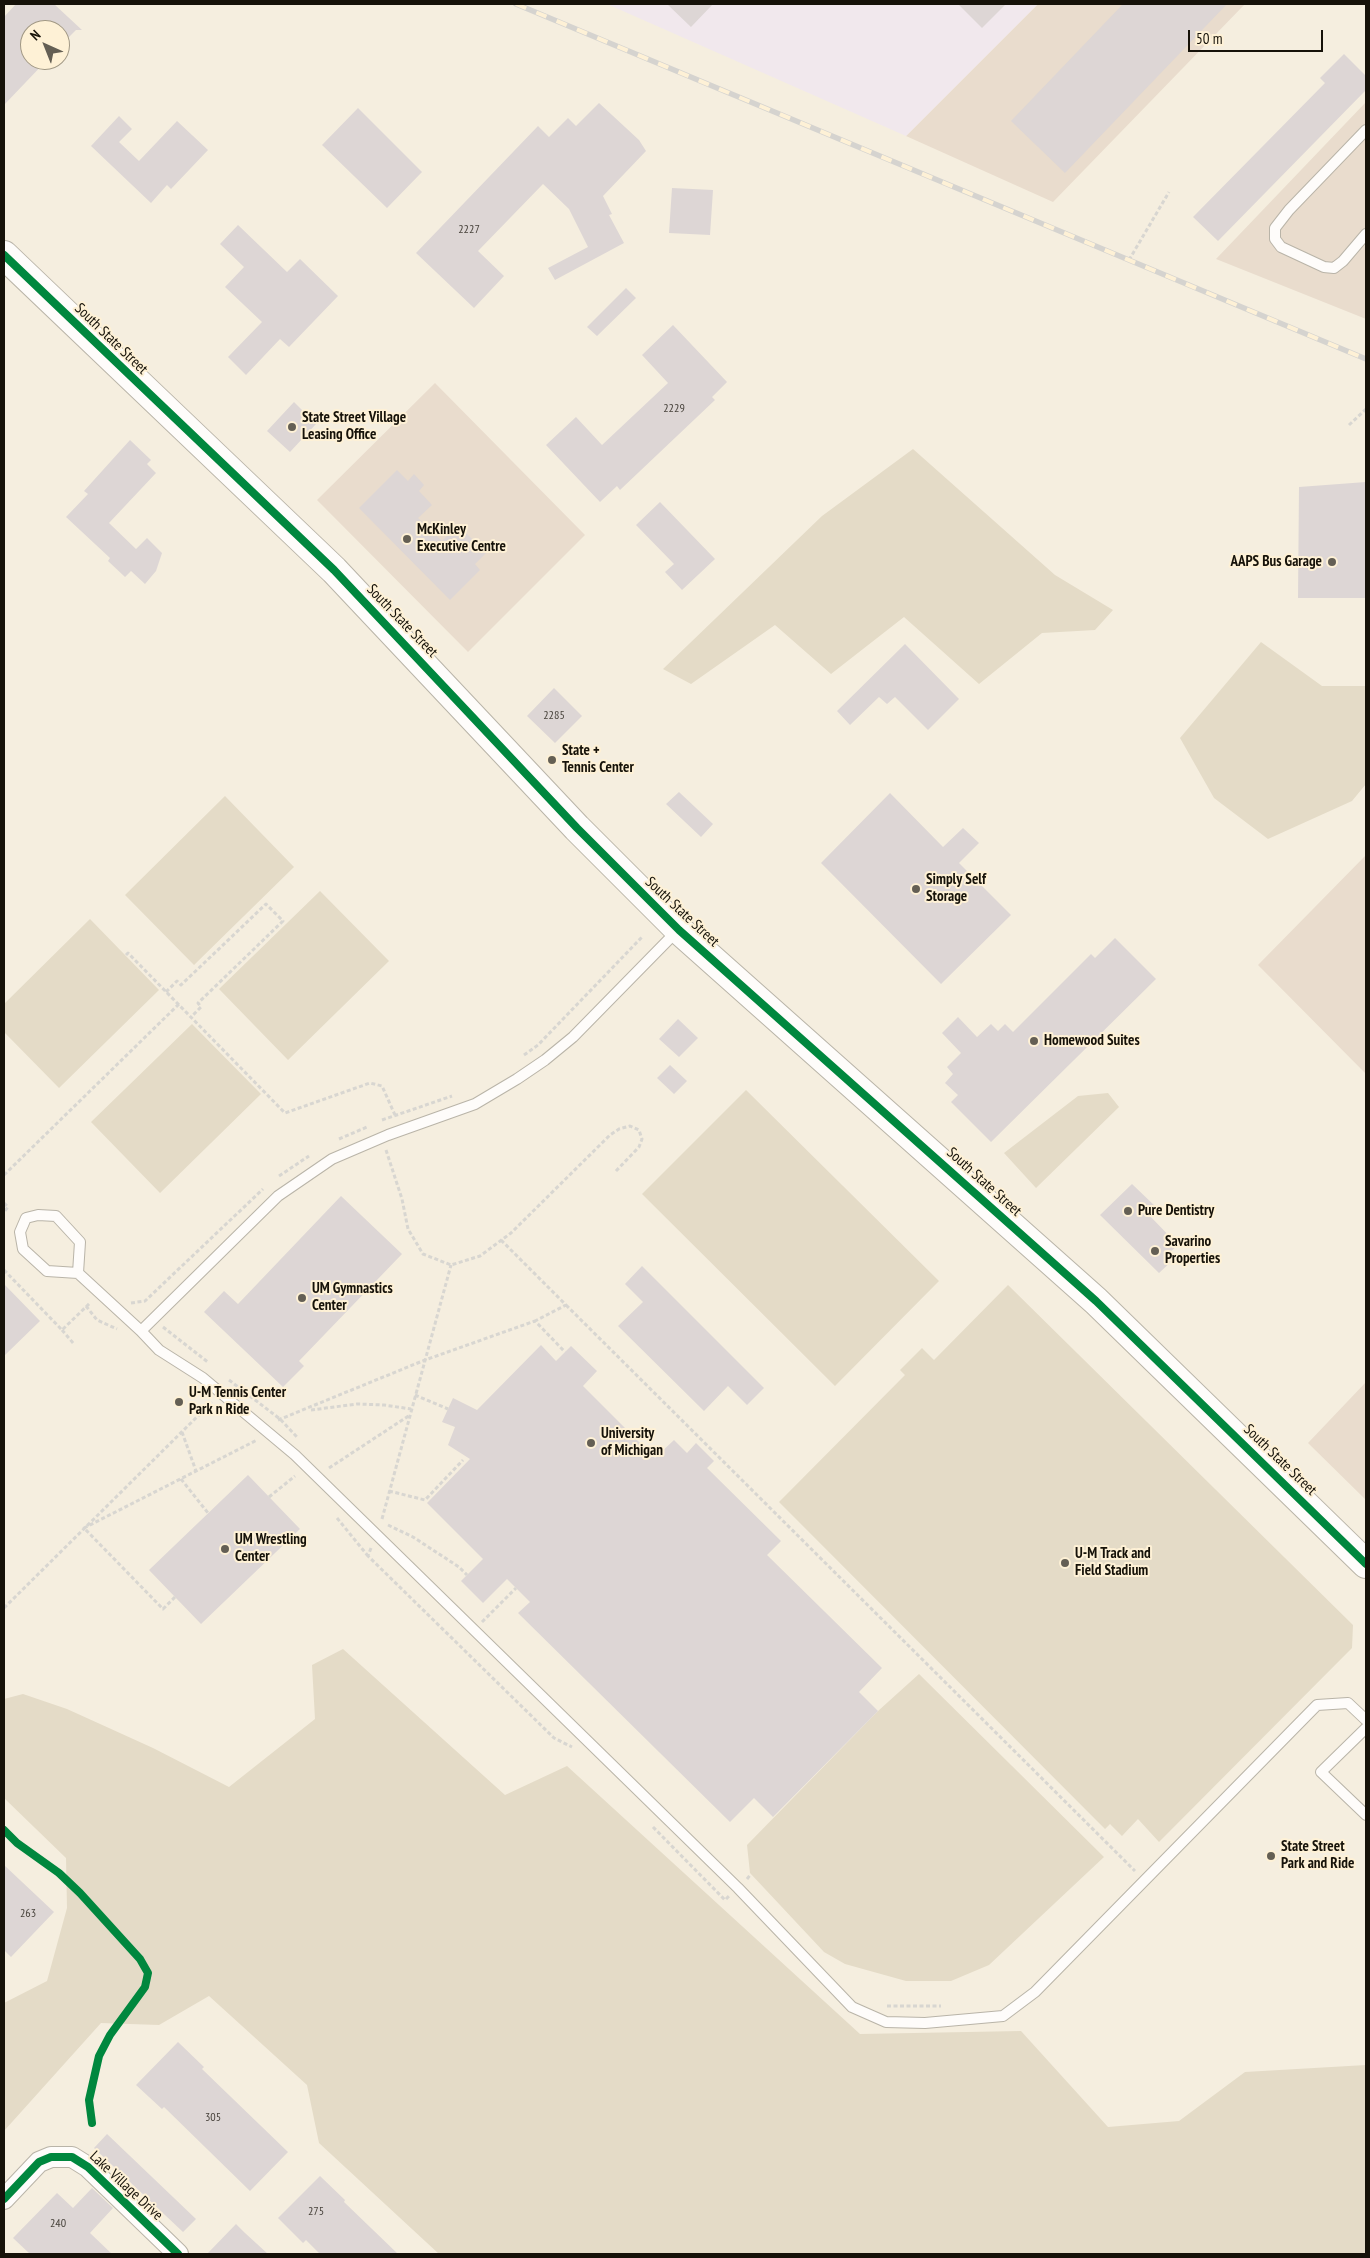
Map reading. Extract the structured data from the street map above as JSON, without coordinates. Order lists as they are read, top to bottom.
{
  "streets": {
    "main road": ["South State Street"],
    "street": ["Lake Village Drive"]
  },
  "places": [
    "State Street Village Leasing Office",
    "McKinley Executive Centre",
    "AAPS Bus Garage",
    "State + Tennis Center",
    "Simply Self Storage",
    "Homewood Suites",
    "Pure Dentistry",
    "Savarino Properties",
    "UM Gymnastics Center",
    "U-M Tennis Center Park n Ride",
    "University of Michigan",
    "UM Wrestling Center",
    "U-M Track and Field Stadium",
    "State Street Park and Ride"
  ],
  "house_numbers": [
    "2227",
    "2229",
    "2285",
    "263",
    "305",
    "275",
    "240"
  ],
  "scale_bar": "50 m",
  "north": "top left"
}
